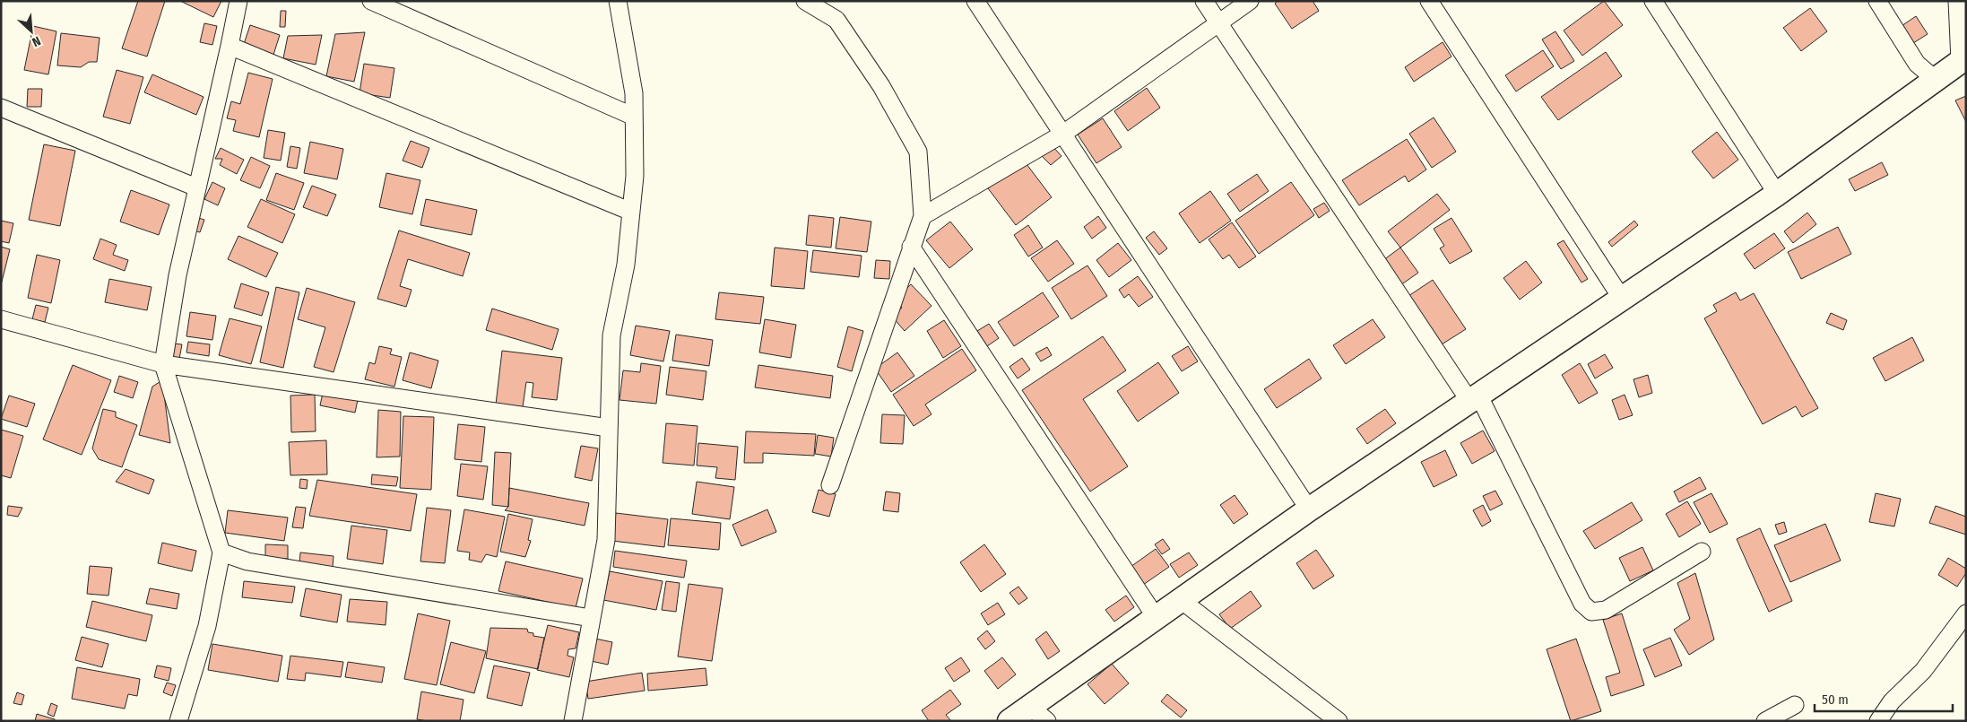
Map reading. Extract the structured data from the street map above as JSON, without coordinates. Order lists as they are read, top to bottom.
{
  "scale_bar": "50 m",
  "north": "bottom right"
}
